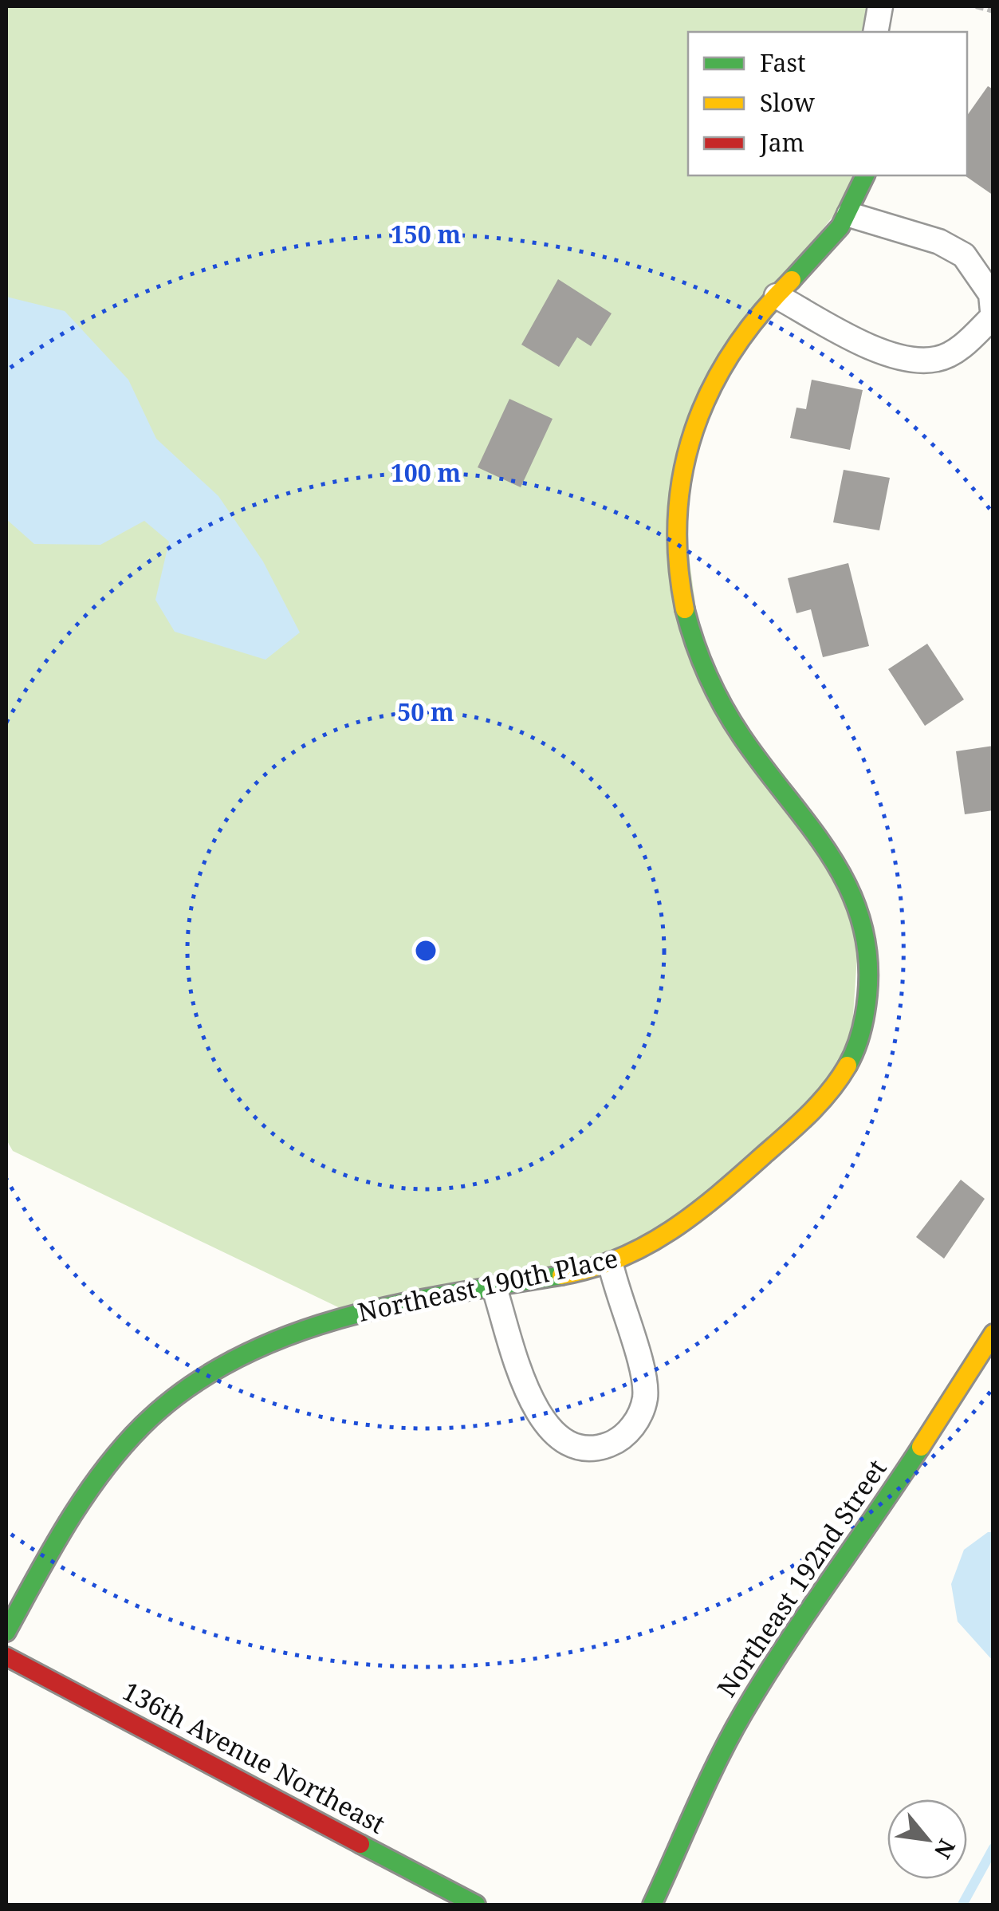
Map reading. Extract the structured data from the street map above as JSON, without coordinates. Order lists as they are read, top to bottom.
{
  "streets": {
    "street": ["Northeast 190th Place", "Northeast 192nd Street", "136th Avenue Northeast"]
  },
  "legend": ["Fast", "Slow", "Jam"],
  "north": "bottom right",
  "rings": ["150 m", "100 m", "50 m"]
}
